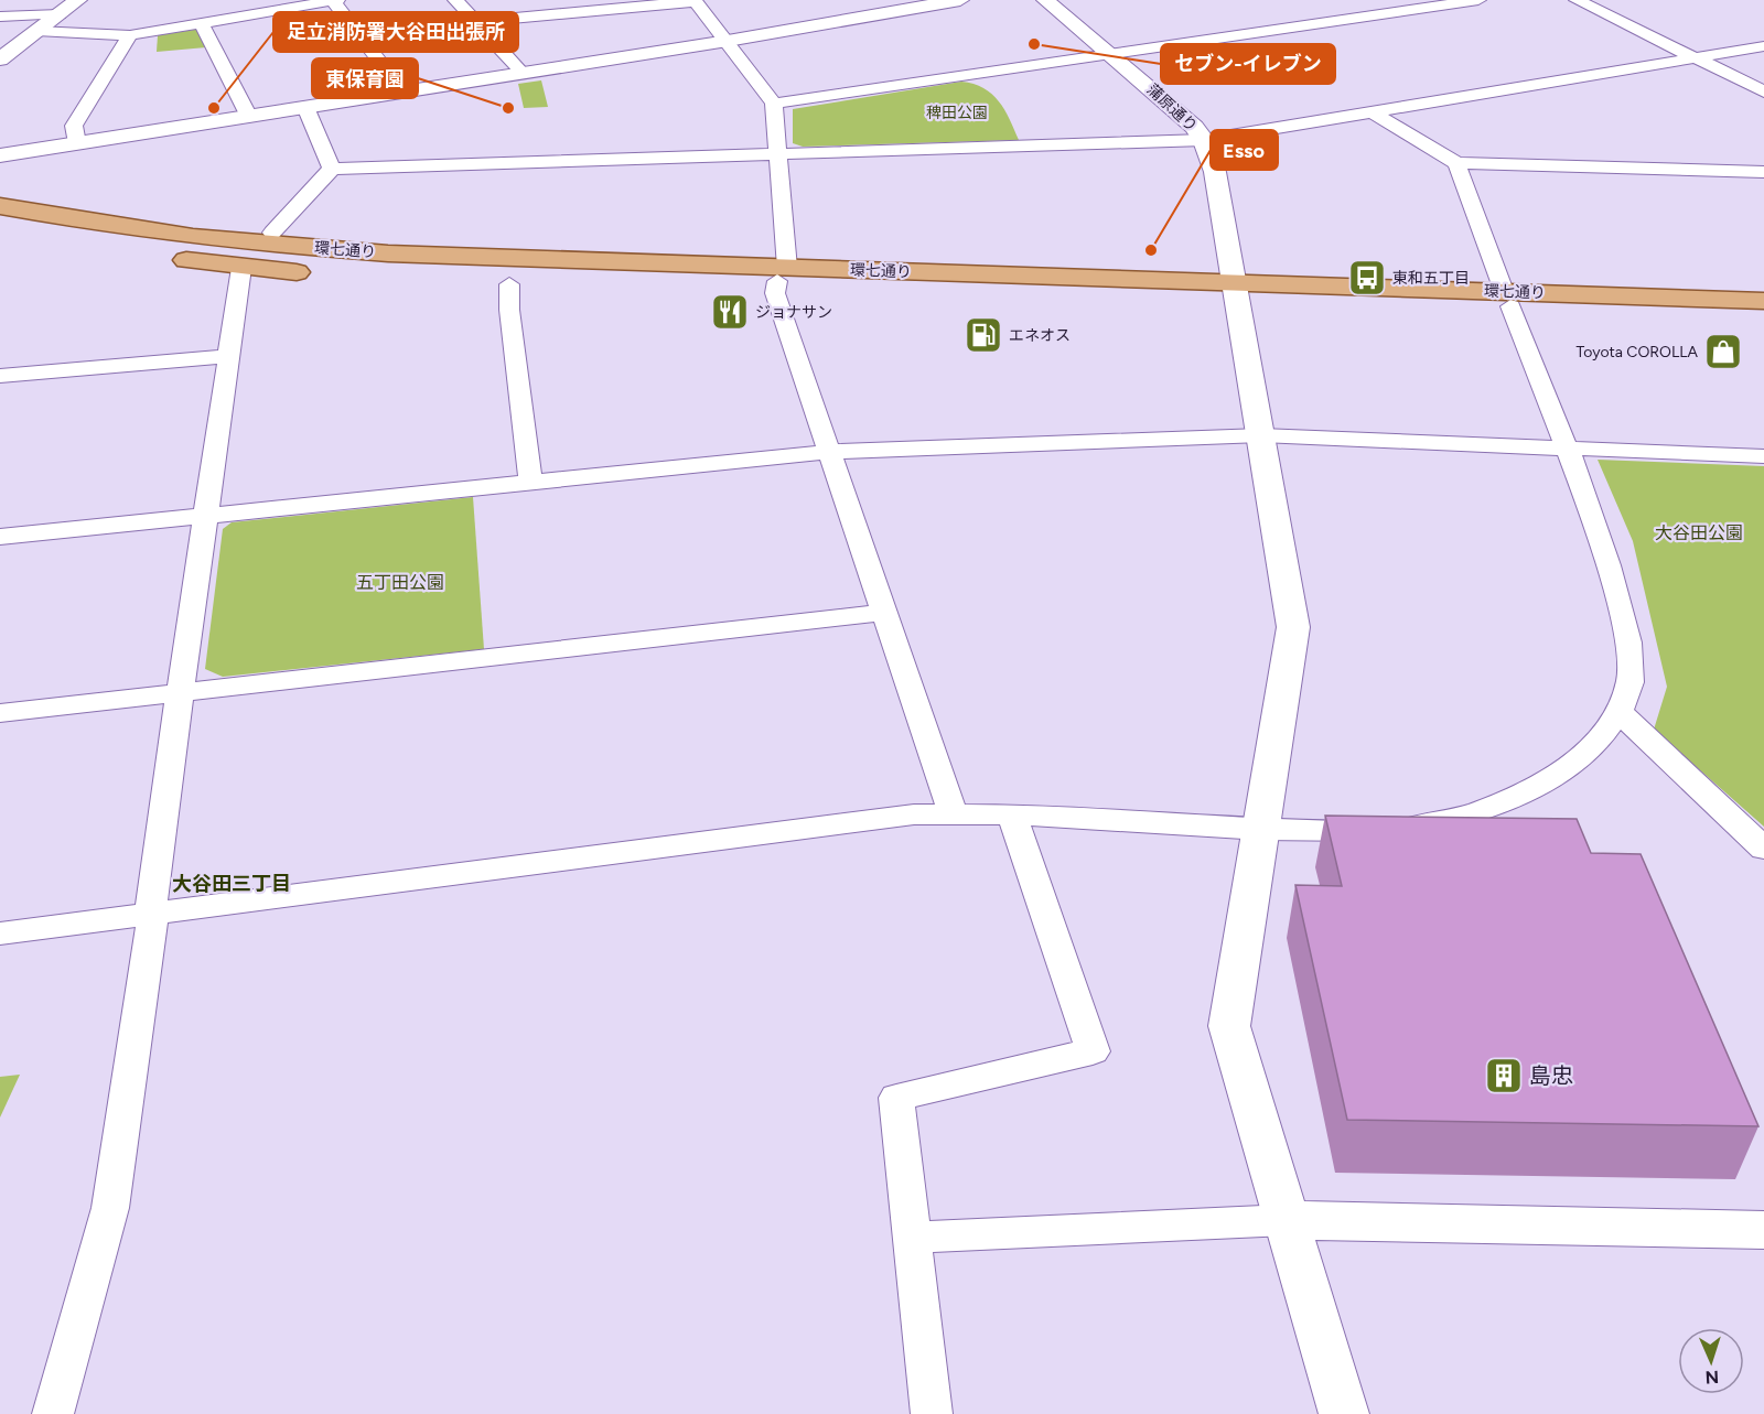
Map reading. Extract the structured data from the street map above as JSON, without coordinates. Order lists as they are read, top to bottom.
{
  "streets": {
    "main road": ["環七通り"],
    "street": ["蒲原通り"]
  },
  "crossings": [
    ["蒲原通り", "環七通り"]
  ],
  "districts": ["大谷田三丁目"],
  "parks": ["稗田公園", "大谷田公園", "五丁田公園"],
  "places": {
    "other": [
      "セブン-イレブン",
      "足立消防署大谷田出張所",
      "東保育園",
      "Esso"
    ],
    "bus stop": ["東和五丁目"],
    "restaurant": ["ジョナサン"],
    "fuel station": ["エネオス"],
    "shop": ["Toyota COROLLA"],
    "building": ["島忠"]
  },
  "north": "bottom"
}
